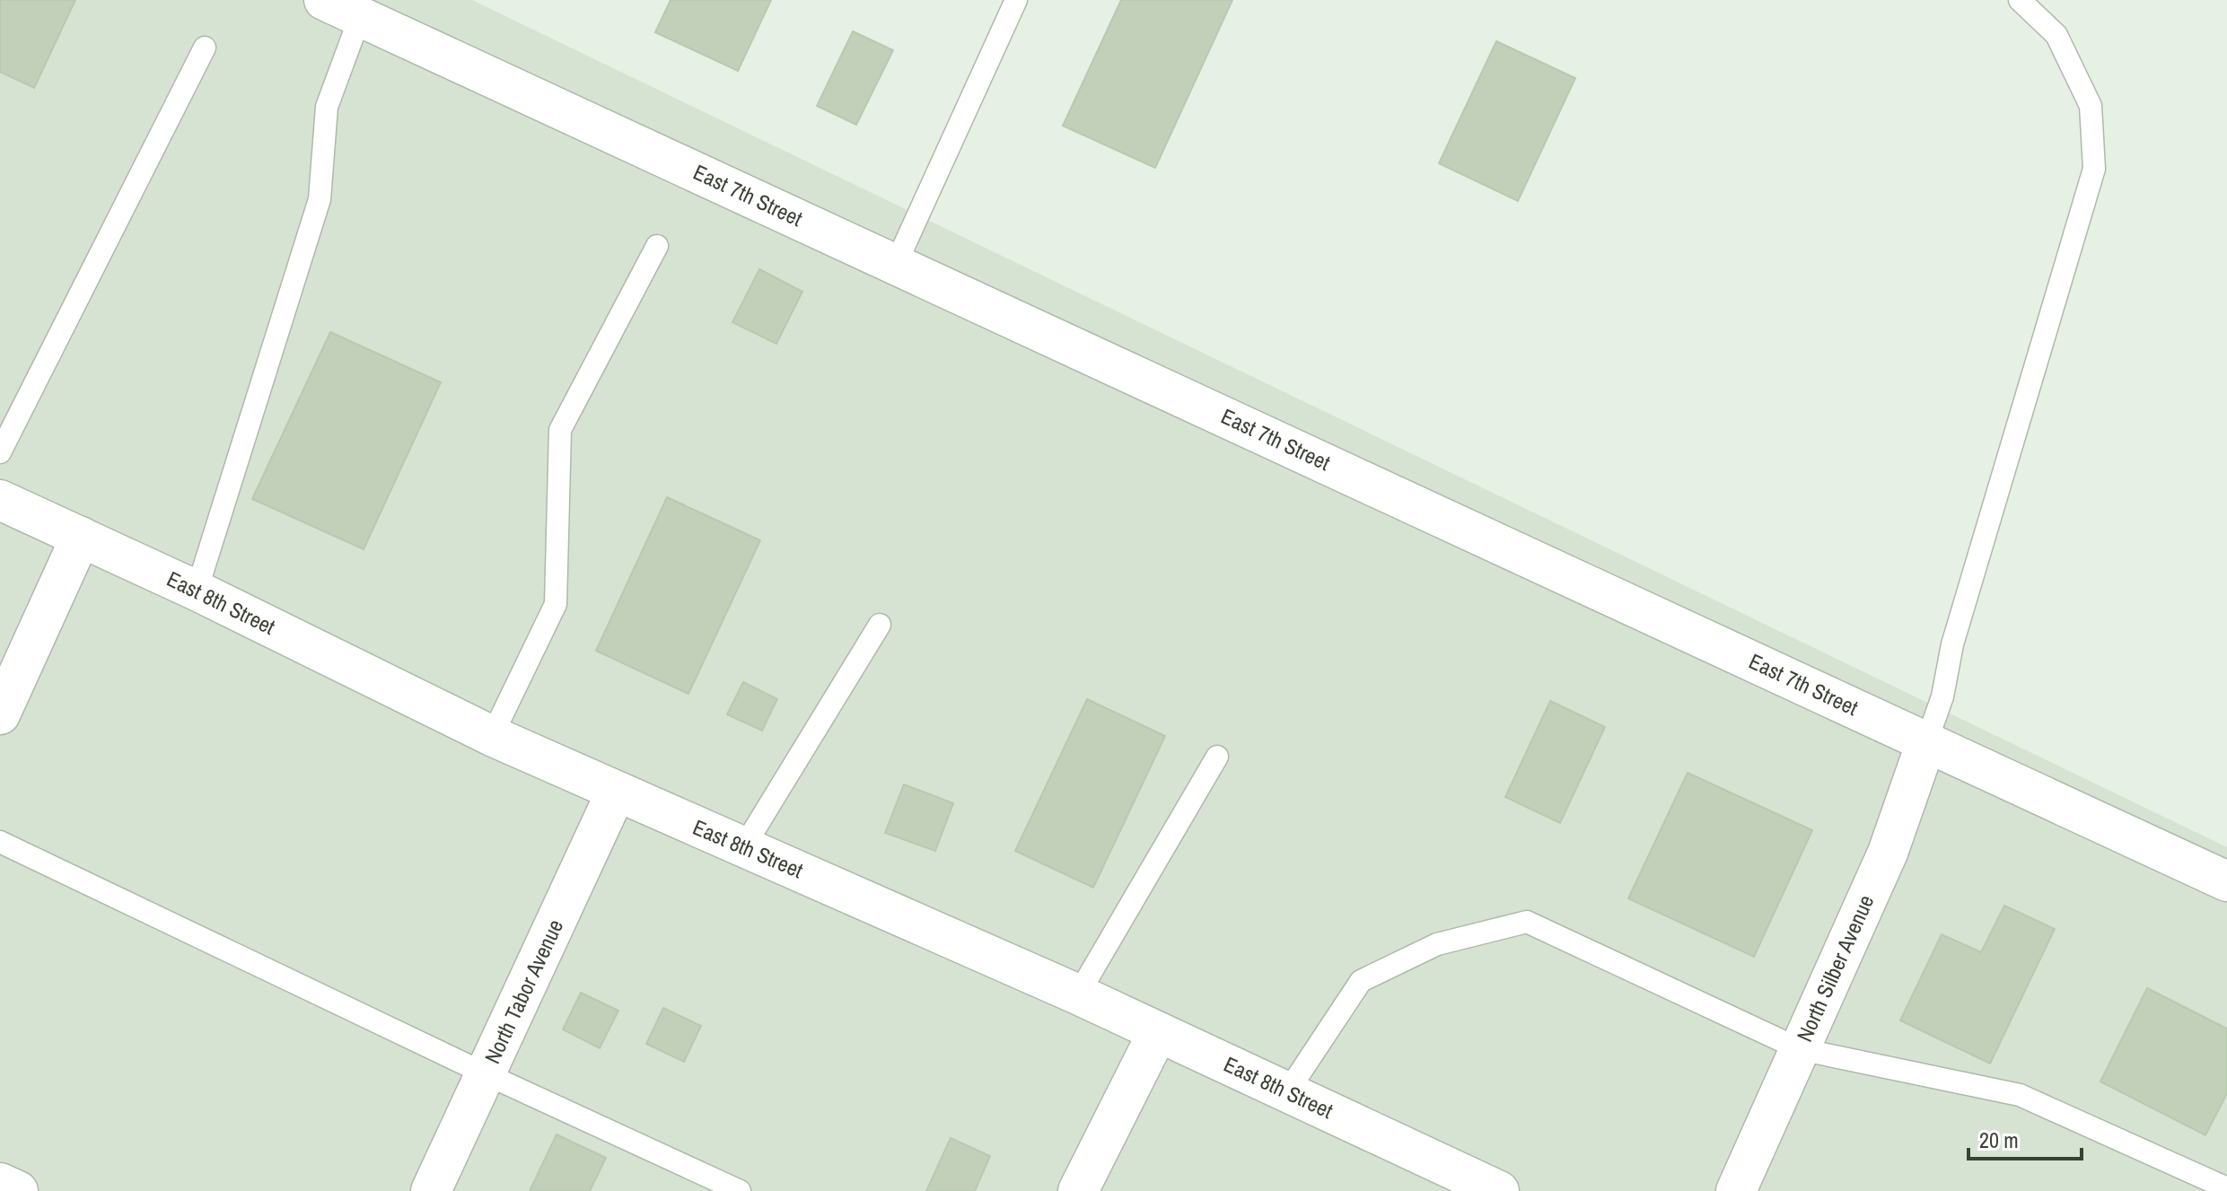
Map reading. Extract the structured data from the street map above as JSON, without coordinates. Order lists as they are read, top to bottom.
{
  "streets": {
    "street": [
      "East 7th Street",
      "East 8th Street",
      "North Silber Avenue",
      "North Tabor Avenue"
    ]
  },
  "crossings": [
    ["East 7th Street", "North Silber Avenue"],
    ["East 8th Street", "North Tabor Avenue"]
  ],
  "scale_bar": "20 m"
}
